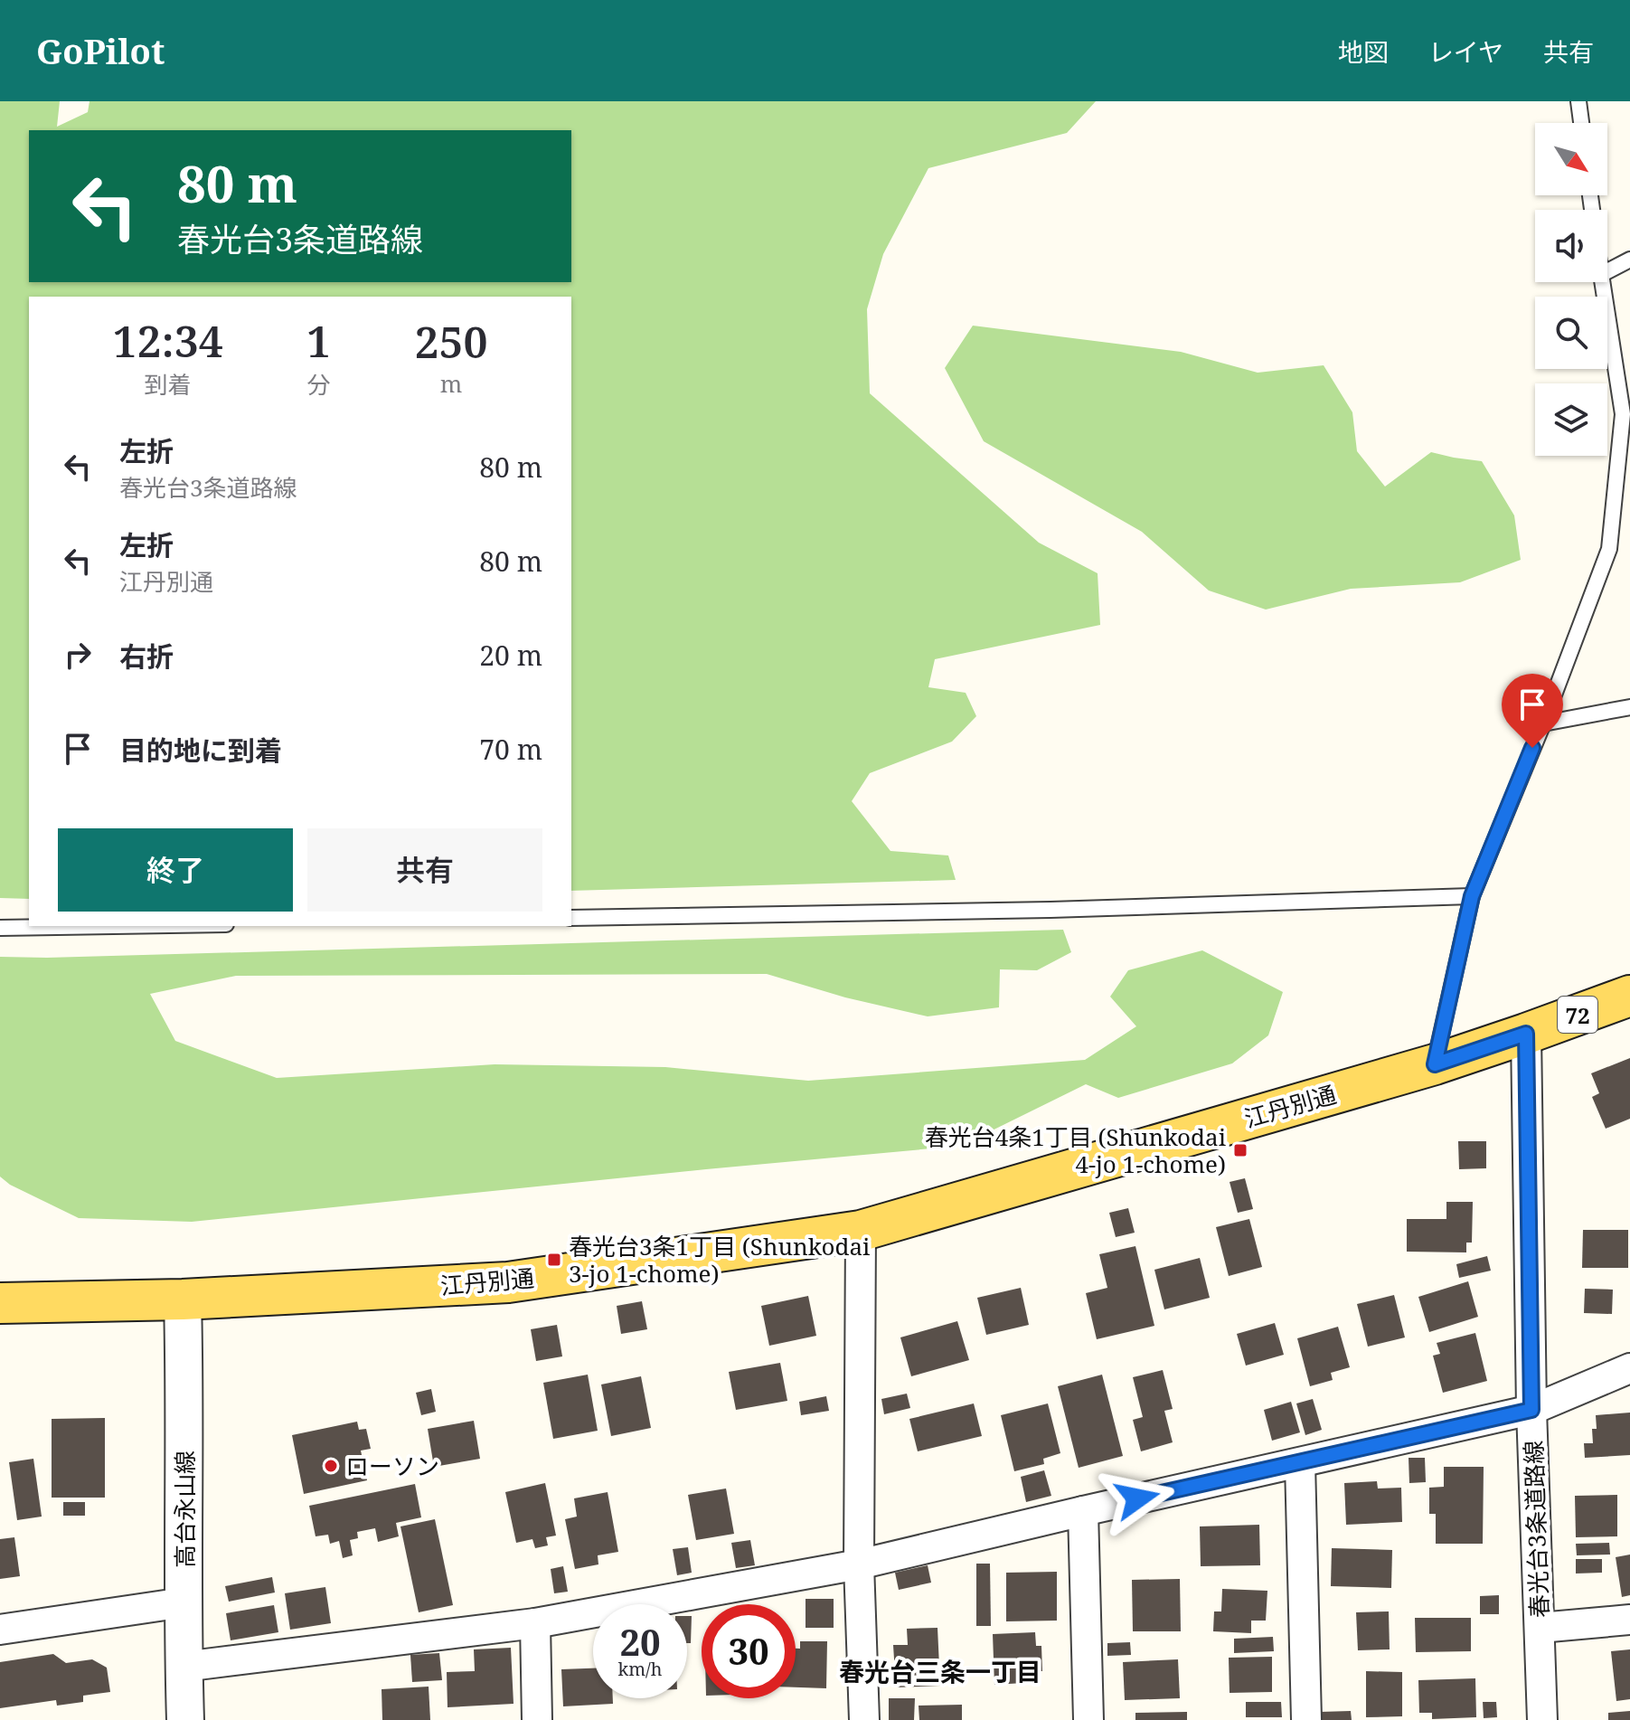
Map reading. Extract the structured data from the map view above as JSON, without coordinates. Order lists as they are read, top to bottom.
{
  "streets": {
    "main road": ["72", "江丹別通"],
    "street": ["高台永山線", "春光台3条道路線"]
  },
  "crossings": [
    ["江丹別通", "高台永山線"],
    ["江丹別通", "春光台3条道路線"]
  ],
  "districts": ["春光台三条一丁目"],
  "places": {
    "transit": ["春光台4条1丁目 (Shunkodai 4-jo 1-chome)", "春光台3条1丁目 (Shunkodai 3-jo 1-chome)"],
    "other": ["ローソン"]
  },
  "north": "bottom right",
  "page": {
    "header": "GoPilot",
    "nav": ["地図", "レイヤ", "共有"],
    "turn": ["80 m", "春光台3条道路線"],
    "eta": [
      "12:34",
      "到着",
      "1",
      "分",
      "250",
      "m"
    ],
    "list": [
      {
        "name": "左折",
        "note": "春光台3条道路線",
        "value": "80 m"
      },
      {
        "name": "左折",
        "note": "江丹別通",
        "value": "80 m"
      },
      {
        "name": "右折",
        "value": "20 m"
      },
      {
        "name": "目的地に到着",
        "value": "70 m"
      }
    ],
    "buttons": ["終了", "共有"],
    "speed": "20 km/h",
    "limit": "30"
  }
}
